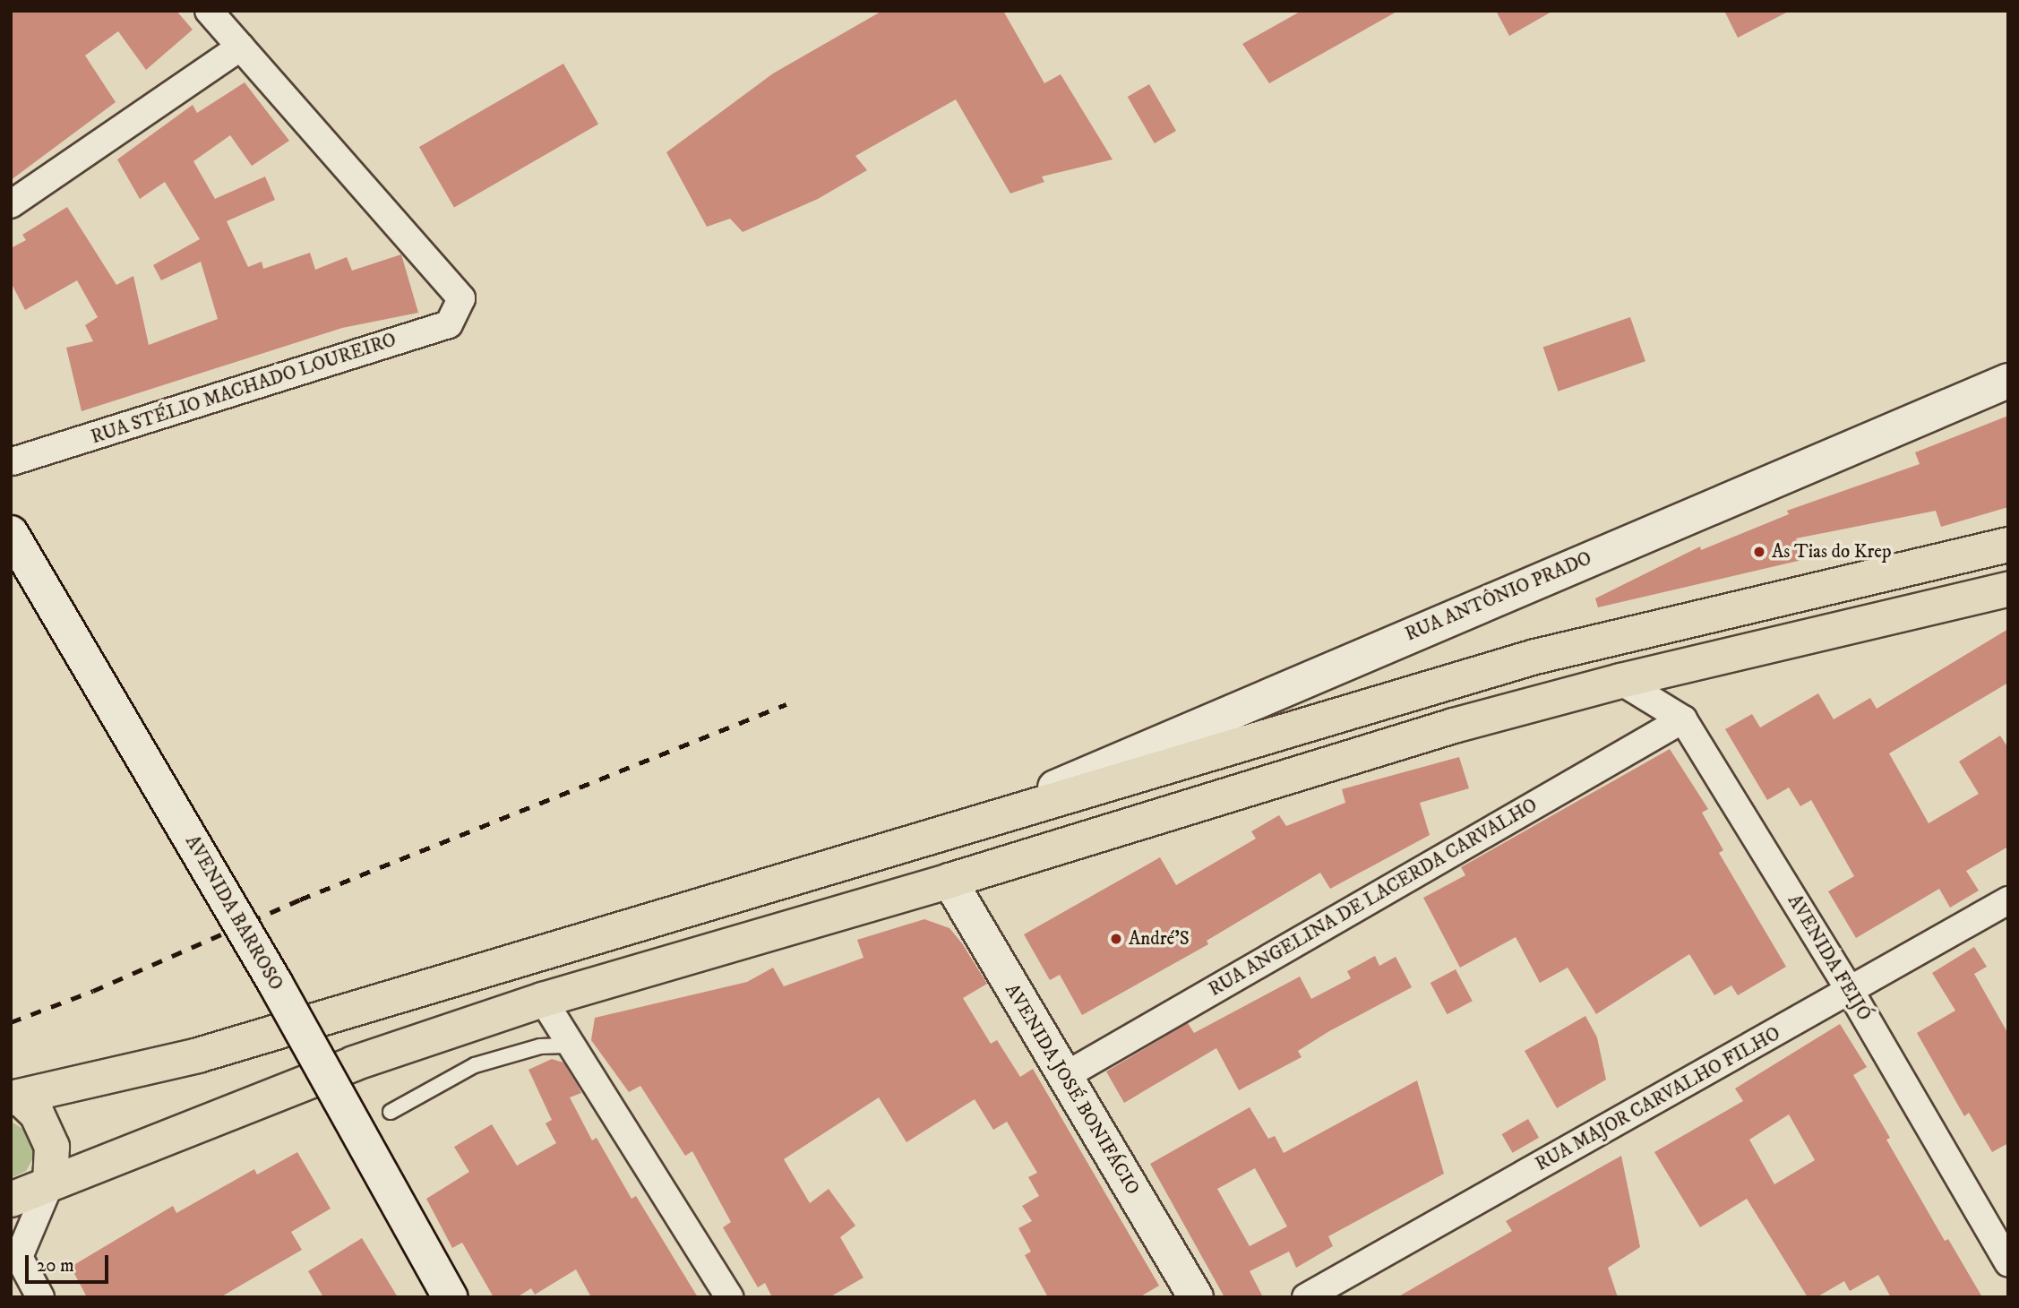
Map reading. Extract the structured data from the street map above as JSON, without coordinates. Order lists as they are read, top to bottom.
{
  "streets": {
    "street": [
      "RUA STÉLIO MACHADO LOUREIRO",
      "RUA ANTÔNIO PRADO",
      "RUA ANGELINA DE LACERDA CARVALHO",
      "AVENIDA BARROSO",
      "AVENIDA FEIJÓ",
      "AVENIDA JOSÉ BONIFÁCIO",
      "RUA MAJOR CARVALHO FILHO"
    ]
  },
  "crossings": [
    ["RUA ANGELINA DE LACERDA CARVALHO", "AVENIDA FEIJÓ"],
    ["RUA ANGELINA DE LACERDA CARVALHO", "AVENIDA JOSÉ BONIFÁCIO"],
    ["AVENIDA FEIJÓ", "RUA MAJOR CARVALHO FILHO"]
  ],
  "places": ["As Tias do Krep", "André'S"],
  "scale_bar": "20 m"
}
